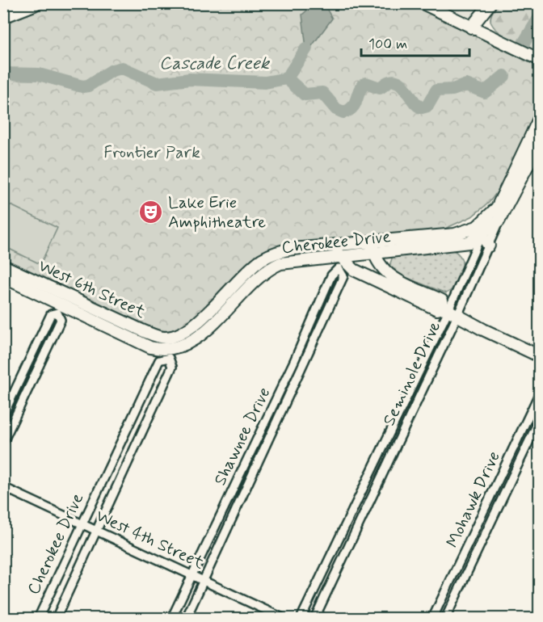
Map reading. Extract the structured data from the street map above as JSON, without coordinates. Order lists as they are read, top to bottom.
{
  "streets": {
    "main road": ["Cherokee Drive", "West 6th Street", "Seminole Drive"],
    "street": ["Shawnee Drive", "Mohawk Drive", "West 4th Street"]
  },
  "crossings": [
    ["Cherokee Drive", "West 6th Street"],
    ["Cherokee Drive", "Seminole Drive"],
    ["Cherokee Drive", "Shawnee Drive"],
    ["Cherokee Drive", "West 4th Street"],
    ["Shawnee Drive", "West 4th Street"]
  ],
  "water": ["Cascade Creek"],
  "parks": ["Frontier Park"],
  "places": {
    "theatre": ["Lake Erie Amphitheatre"]
  },
  "scale_bar": "100 m"
}
